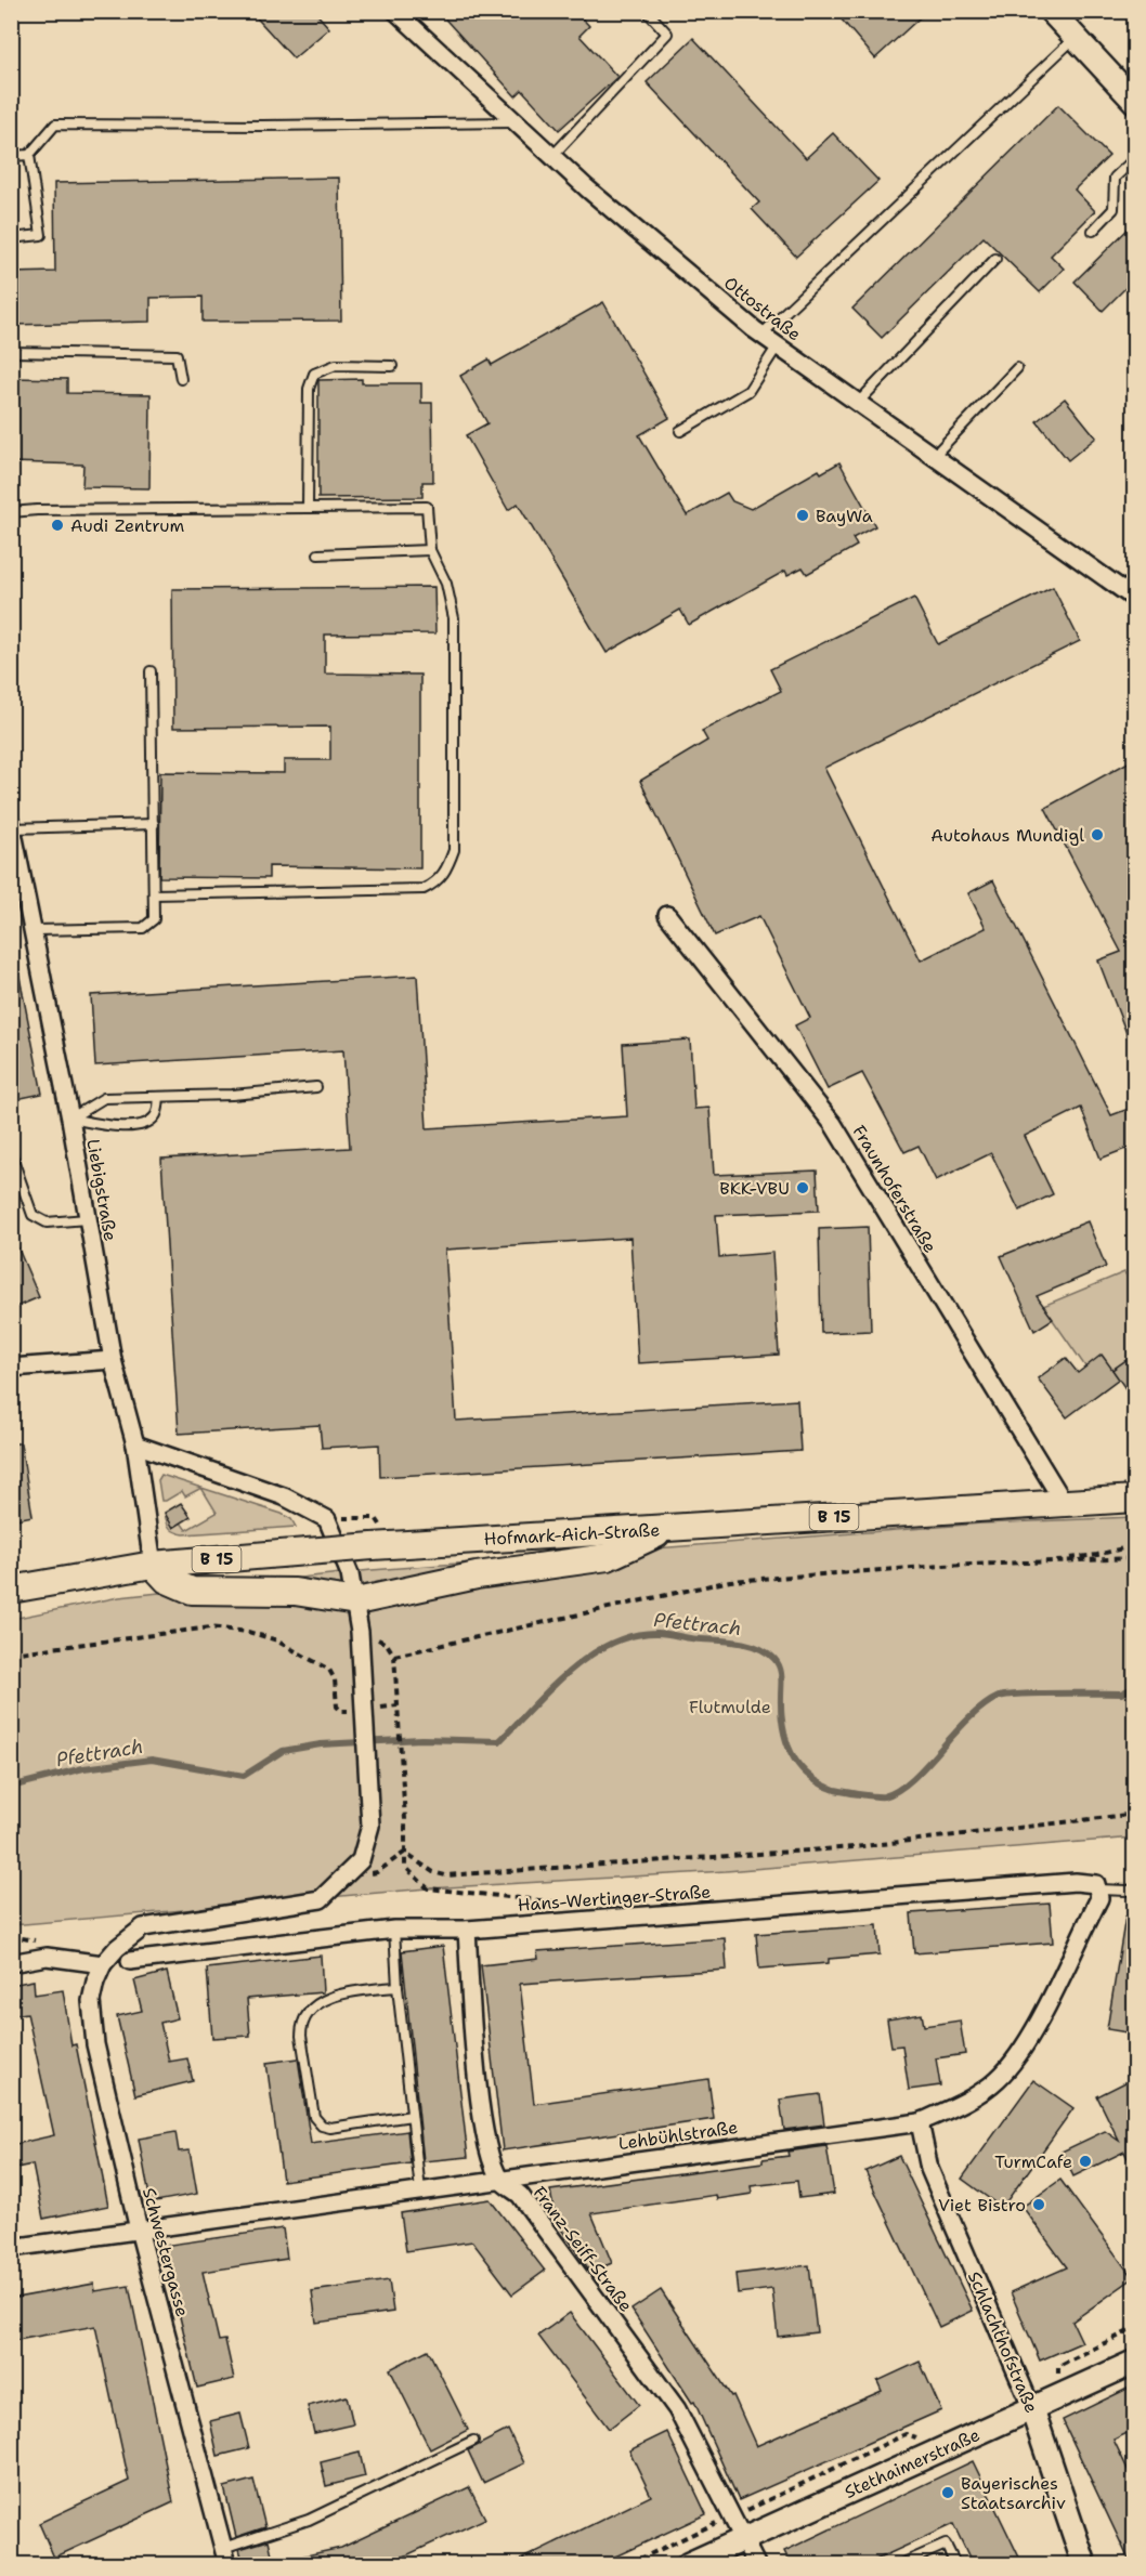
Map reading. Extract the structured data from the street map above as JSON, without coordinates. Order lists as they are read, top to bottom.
{
  "streets": {
    "main road": ["B 15", "Hofmark-Aich-Straße"],
    "street": [
      "Ottostraße",
      "Fraunhoferstraße",
      "Liebigstraße",
      "Hans-Wertinger-Straße",
      "Lehbühlstraße",
      "Franz-Seiff-Straße",
      "Schwestergasse",
      "Schlachthofstraße",
      "Stethaimerstraße"
    ]
  },
  "crossings": [
    ["Fraunhoferstraße", "Hofmark-Aich-Straße"],
    ["Liebigstraße", "Hofmark-Aich-Straße"],
    ["Hans-Wertinger-Straße", "Lehbühlstraße"],
    ["Hans-Wertinger-Straße", "Franz-Seiff-Straße"],
    ["Lehbühlstraße", "Franz-Seiff-Straße"],
    ["Lehbühlstraße", "Schwestergasse"],
    ["Lehbühlstraße", "Schlachthofstraße"],
    ["Franz-Seiff-Straße", "Stethaimerstraße"],
    ["Schlachthofstraße", "Stethaimerstraße"]
  ],
  "water": ["Pfettrach"],
  "parks": ["Flutmulde"],
  "places": [
    "BayWa",
    "Audi Zentrum",
    "Autohaus Mundigl",
    "BKK-VBU",
    "TurmCafe",
    "Viet Bistro",
    "Bayerisches Staatsarchiv"
  ]
}
